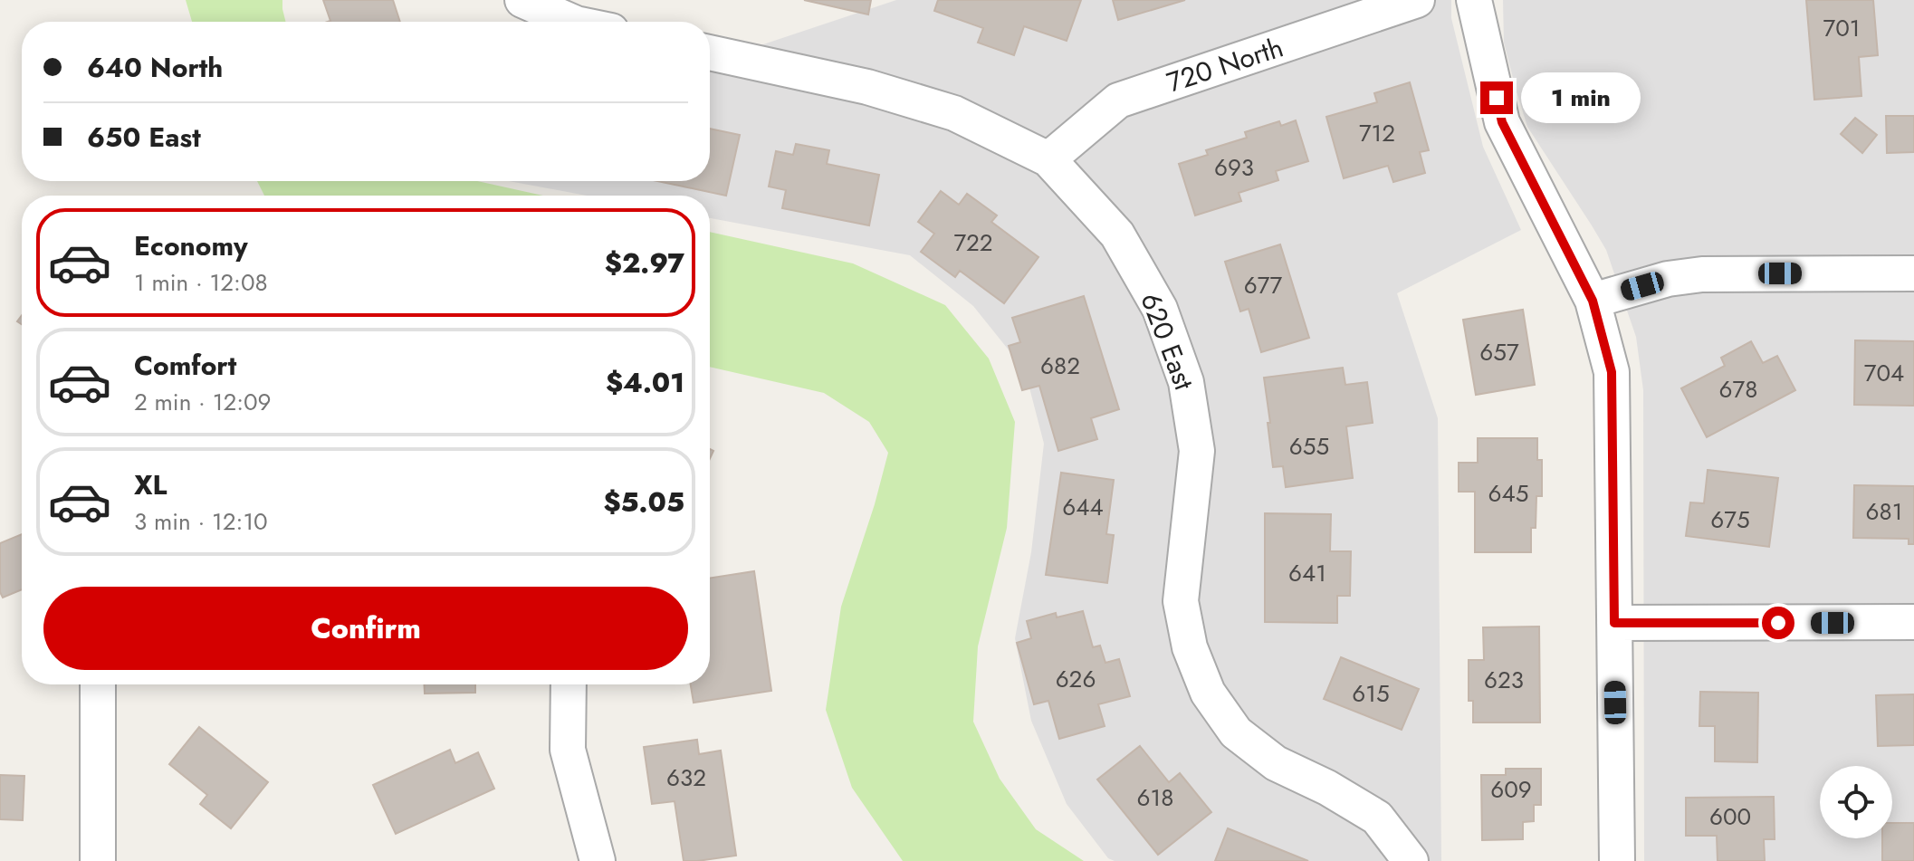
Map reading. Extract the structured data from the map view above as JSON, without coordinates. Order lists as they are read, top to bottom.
{
  "streets": {
    "street": ["720 North", "620 East"]
  },
  "crossings": [
    ["720 North", "620 East"]
  ],
  "house_numbers": [
    "701",
    "712",
    "693",
    "722",
    "677",
    "657",
    "682",
    "704",
    "678",
    "655",
    "645",
    "644",
    "681",
    "675",
    "641",
    "626",
    "623",
    "615",
    "632",
    "609",
    "618",
    "600"
  ],
  "page": {
    "banner": ["640 North", "650 East"],
    "bubble": "1 min",
    "list": [
      {
        "name": "Economy",
        "note": "1 min · 12:08",
        "value": "$2.97"
      },
      {
        "name": "Comfort",
        "note": "2 min · 12:09",
        "value": "$4.01"
      },
      {
        "name": "XL",
        "note": "3 min · 12:10",
        "value": "$5.05"
      }
    ],
    "buttons": "Confirm"
  }
}
